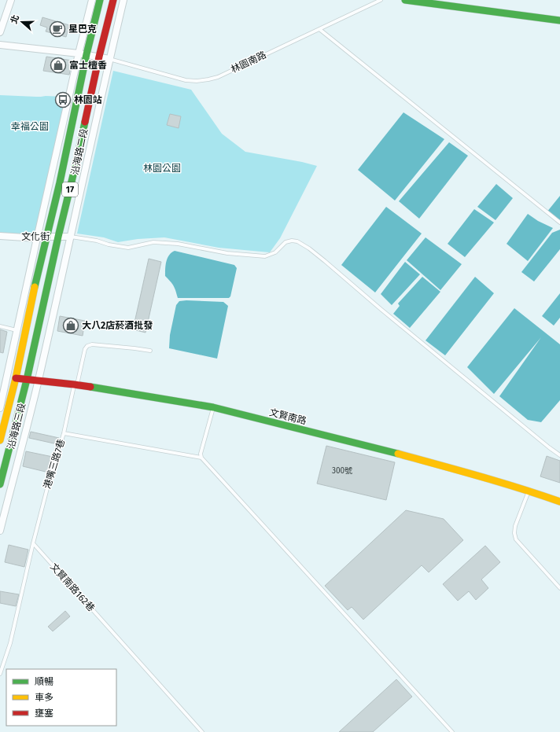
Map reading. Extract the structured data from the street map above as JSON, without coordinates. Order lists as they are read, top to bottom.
{
  "streets": {
    "main road": [
      "沿海路二段",
      "17",
      "文賢南路",
      "沿海路三段"
    ],
    "street": ["文化街"],
    "lane": ["林園南路", "港嘴三路7巷", "文賢南路162巷"]
  },
  "crossings": [
    ["林園南路", "沿海路二段"],
    ["沿海路二段", "文化街"],
    ["沿海路二段", "文賢南路"],
    ["沿海路二段", "沿海路三段"],
    ["文賢南路", "沿海路三段"],
    ["文賢南路", "港嘴三路7巷"],
    ["港嘴三路7巷", "文賢南路162巷"]
  ],
  "parks": ["幸福公園", "林園公園"],
  "places": {
    "cafe": ["星巴克"],
    "shop": ["富士檀香", "大八2店菸酒批發"],
    "bus stop": ["林園站"]
  },
  "house_numbers": ["300號"],
  "legend": ["順暢", "車多", "壅塞"],
  "north": "left"
}
